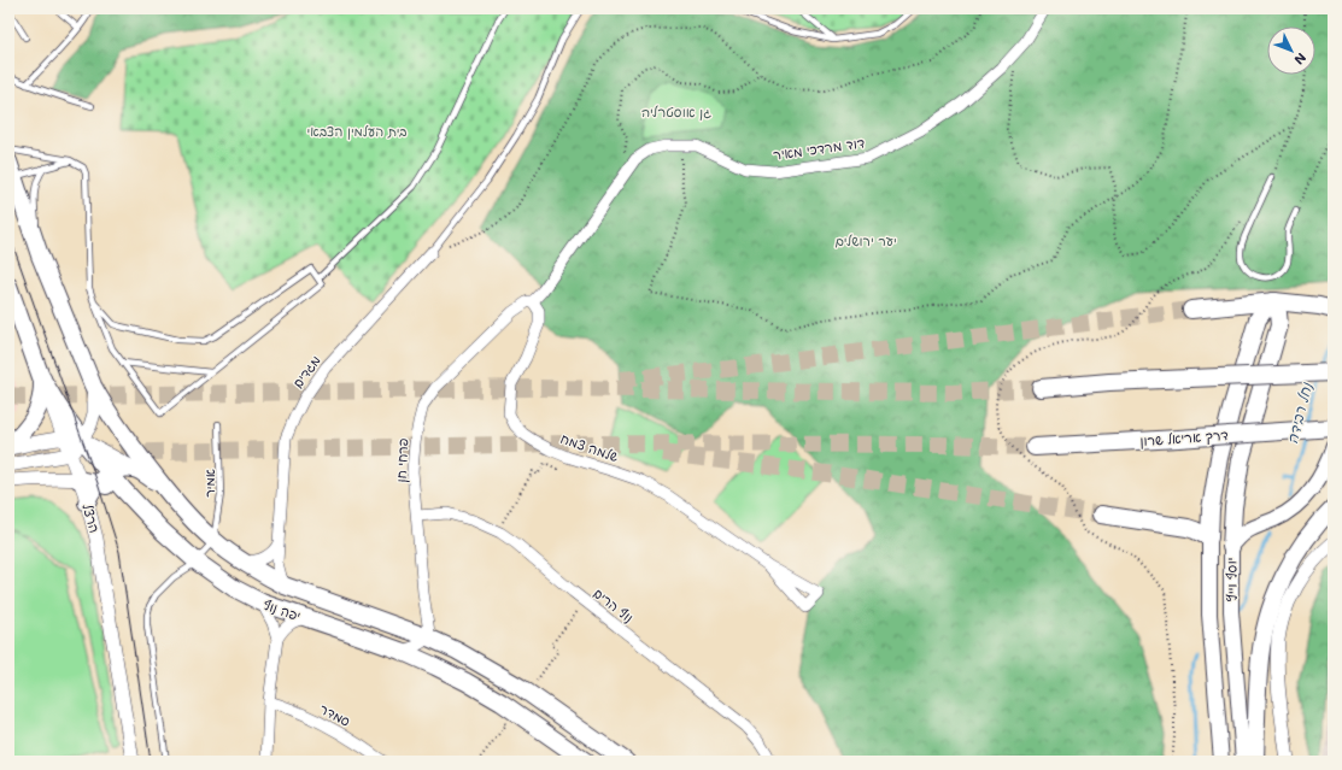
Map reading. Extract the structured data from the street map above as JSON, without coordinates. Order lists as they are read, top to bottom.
{
  "streets": {
    "main road": [
      "דרך אריאל שרון",
      "הרצל",
      "יוסף וייץ",
      "יפה נוף"
    ],
    "street": [
      "דוד מרדכי מאיר",
      "מגדים",
      "שלמה צמח",
      "פרחי חן",
      "נוף הרים",
      "סמדר"
    ],
    "lane": ["אמיר"]
  },
  "crossings": [
    ["מגדים", "יפה נוף"],
    ["שלמה צמח", "פרחי חן"],
    ["פרחי חן", "נוף הרים"],
    ["פרחי חן", "יפה נוף"],
    ["אמיר", "יפה נוף"],
    ["הרצל", "יפה נוף"]
  ],
  "water": ["נחל רבידה"],
  "parks": ["גן אוסטרליה", "בית העלמין הצבאי", "יער ירושלים"],
  "north": "bottom right"
}
